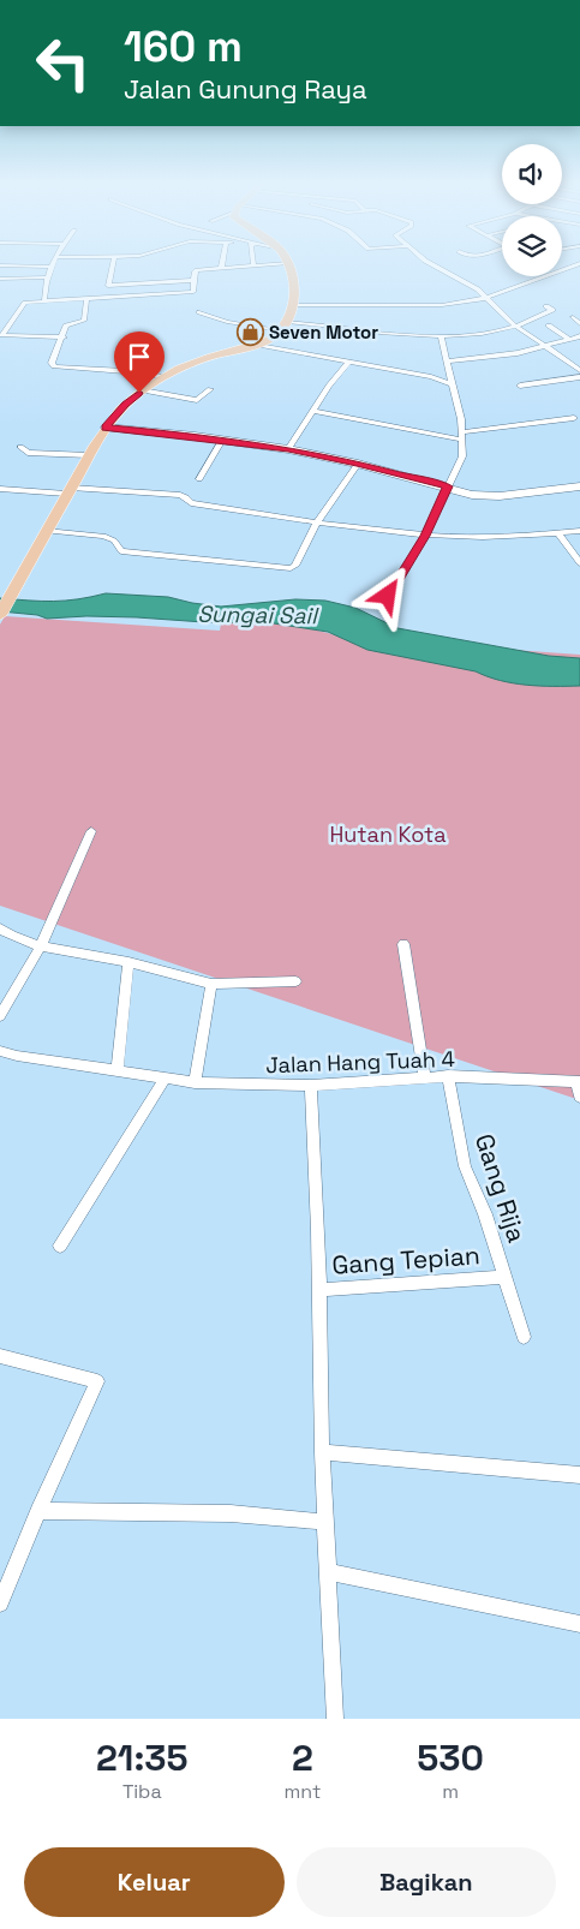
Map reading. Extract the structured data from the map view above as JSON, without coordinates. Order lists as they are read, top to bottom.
{
  "streets": {
    "street": ["Jalan Hang Tuah 4", "Gang Rija", "Gang Tepian"]
  },
  "crossings": [
    ["Jalan Hang Tuah 4", "Gang Rija"],
    ["Gang Rija", "Gang Tepian"]
  ],
  "water": ["Sungai Sail"],
  "parks": ["Hutan Kota"],
  "places": {
    "shop": ["Seven Motor"]
  },
  "page": {
    "turn": ["160 m", "Jalan Gunung Raya"],
    "eta": [
      "21:35",
      "Tiba",
      "2",
      "mnt",
      "530",
      "m"
    ],
    "buttons": ["Keluar", "Bagikan"]
  }
}
